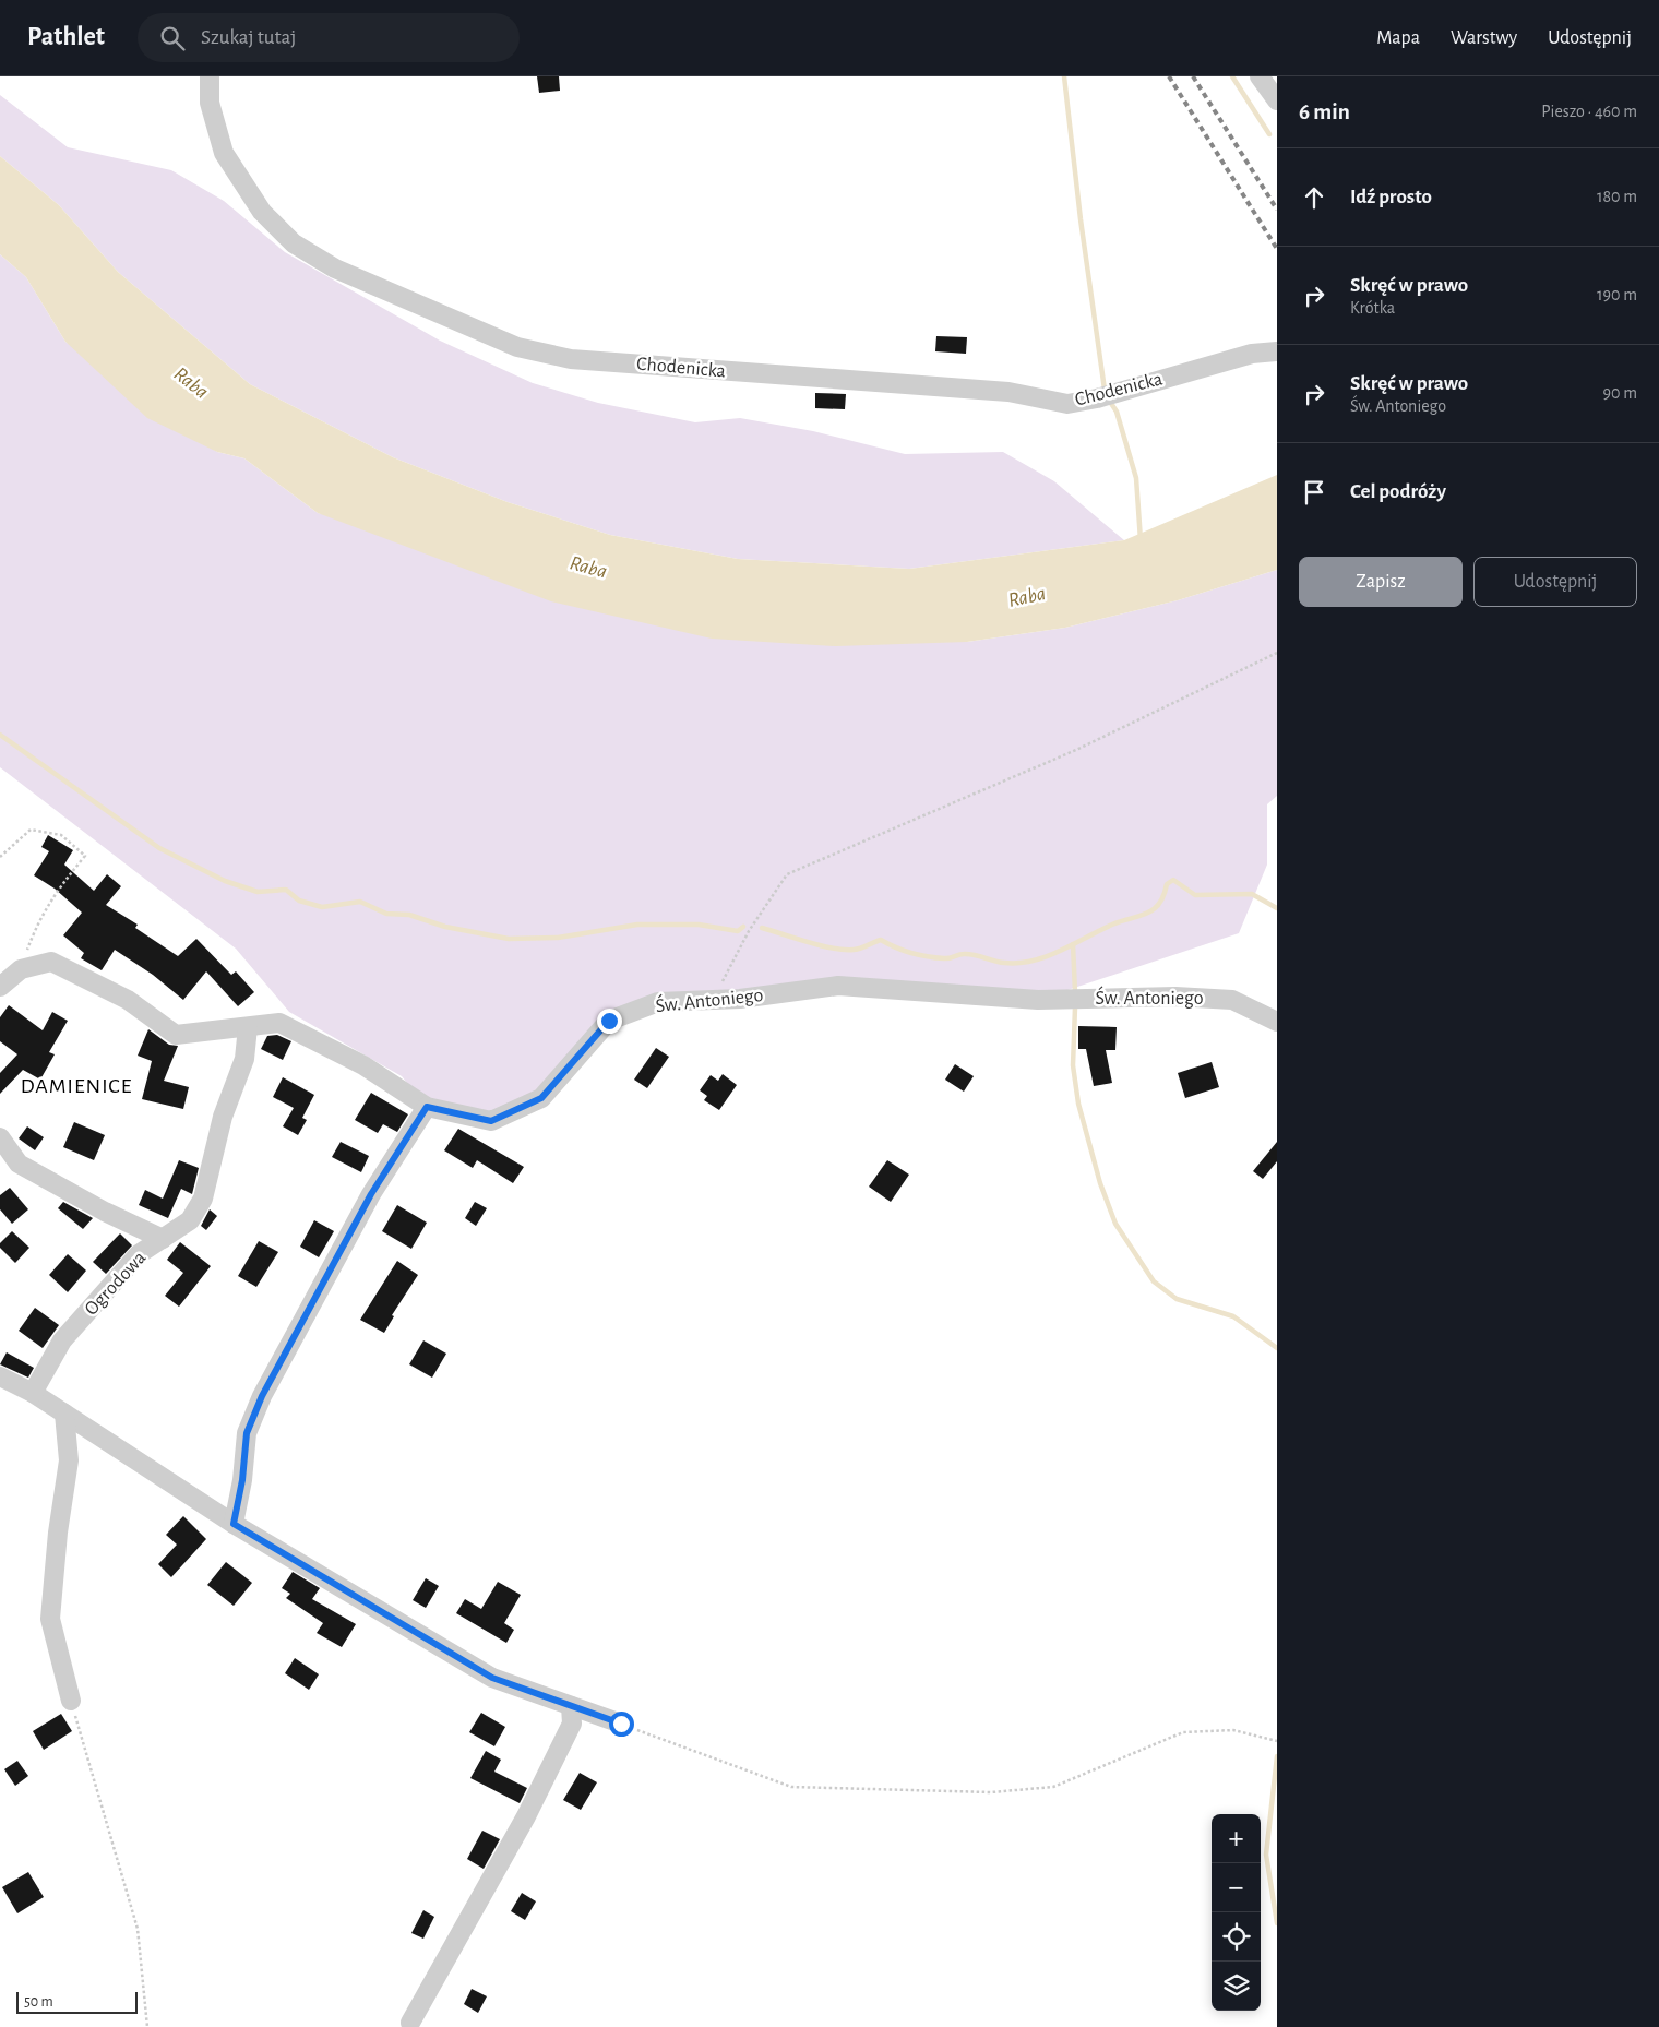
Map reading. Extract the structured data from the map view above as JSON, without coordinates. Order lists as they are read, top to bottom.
{
  "streets": {
    "street": ["Chodenicka", "Św. Antoniego", "Ogrodowa"]
  },
  "crossings": [
    ["Św. Antoniego", "Ogrodowa"]
  ],
  "districts": ["DAMIENICE"],
  "water": ["Raba"],
  "scale_bar": "50 m",
  "page": {
    "header": "Pathlet",
    "search": "Szukaj tutaj",
    "nav": ["Mapa", "Warstwy", "Udostępnij"],
    "heading": ["6 min", "Pieszo · 460 m"],
    "list": [
      ["Idź prosto", "180 m"],
      ["Skręć w prawo", "Krótka", "190 m"],
      ["Skręć w prawo", "Św. Antoniego", "90 m"],
      "Cel podróży"
    ],
    "buttons": ["Zapisz", "Udostępnij"],
    "map_buttons": ["+", "−"],
    "scale": "50 m"
  }
}
